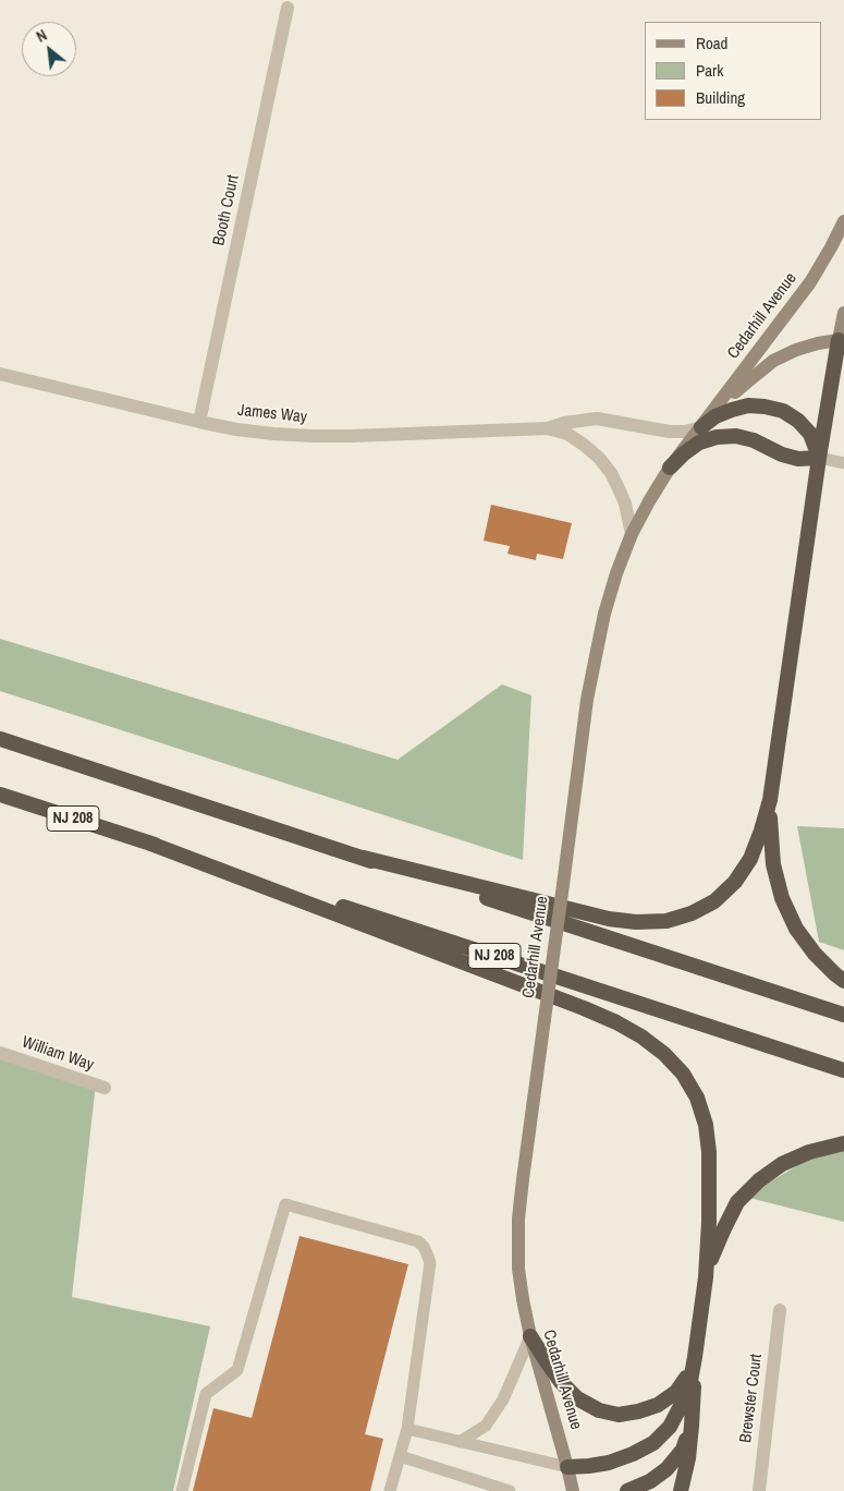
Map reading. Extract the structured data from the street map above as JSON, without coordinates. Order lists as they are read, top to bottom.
{
  "streets": {
    "highway": ["NJ 208"],
    "main road": ["Cedarhill Avenue"],
    "street": [
      "Booth Court",
      "James Way",
      "William Way",
      "Brewster Court"
    ]
  },
  "crossings": [
    ["Booth Court", "James Way"],
    ["Cedarhill Avenue", "James Way"]
  ],
  "legend": ["Road", "Park", "Building"],
  "north": "top left"
}
